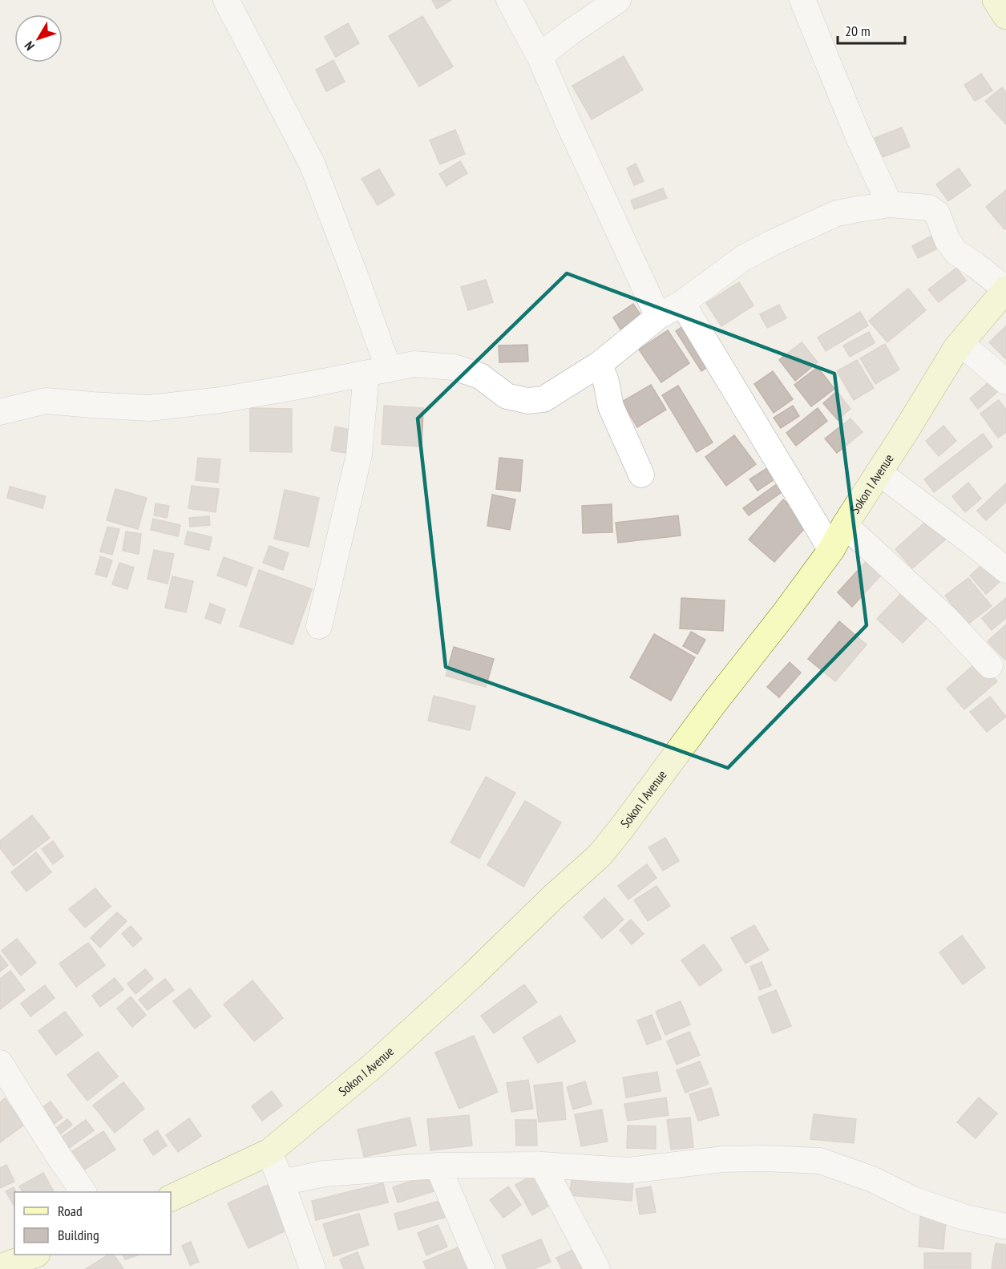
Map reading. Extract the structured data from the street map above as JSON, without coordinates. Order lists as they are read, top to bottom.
{
  "streets": {
    "street": ["Sokon I Avenue"]
  },
  "legend": ["Road", "Building"],
  "scale_bar": "20 m",
  "north": "bottom left"
}
